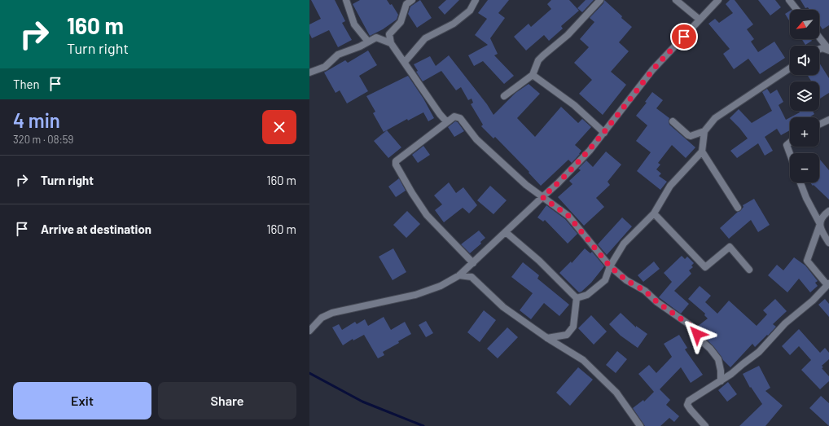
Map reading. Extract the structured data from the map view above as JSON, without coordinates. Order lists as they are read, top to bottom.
{
  "north": "bottom left",
  "page": {
    "turn": ["160 m", "Turn right"],
    "map_buttons": ["+", "−"],
    "then": "Then",
    "heading": ["4 min", "320 m · 08:59"],
    "list": [
      {
        "name": "Turn right",
        "value": "160 m"
      },
      {
        "name": "Arrive at destination",
        "value": "160 m"
      }
    ],
    "buttons": ["Exit", "Share"]
  }
}
